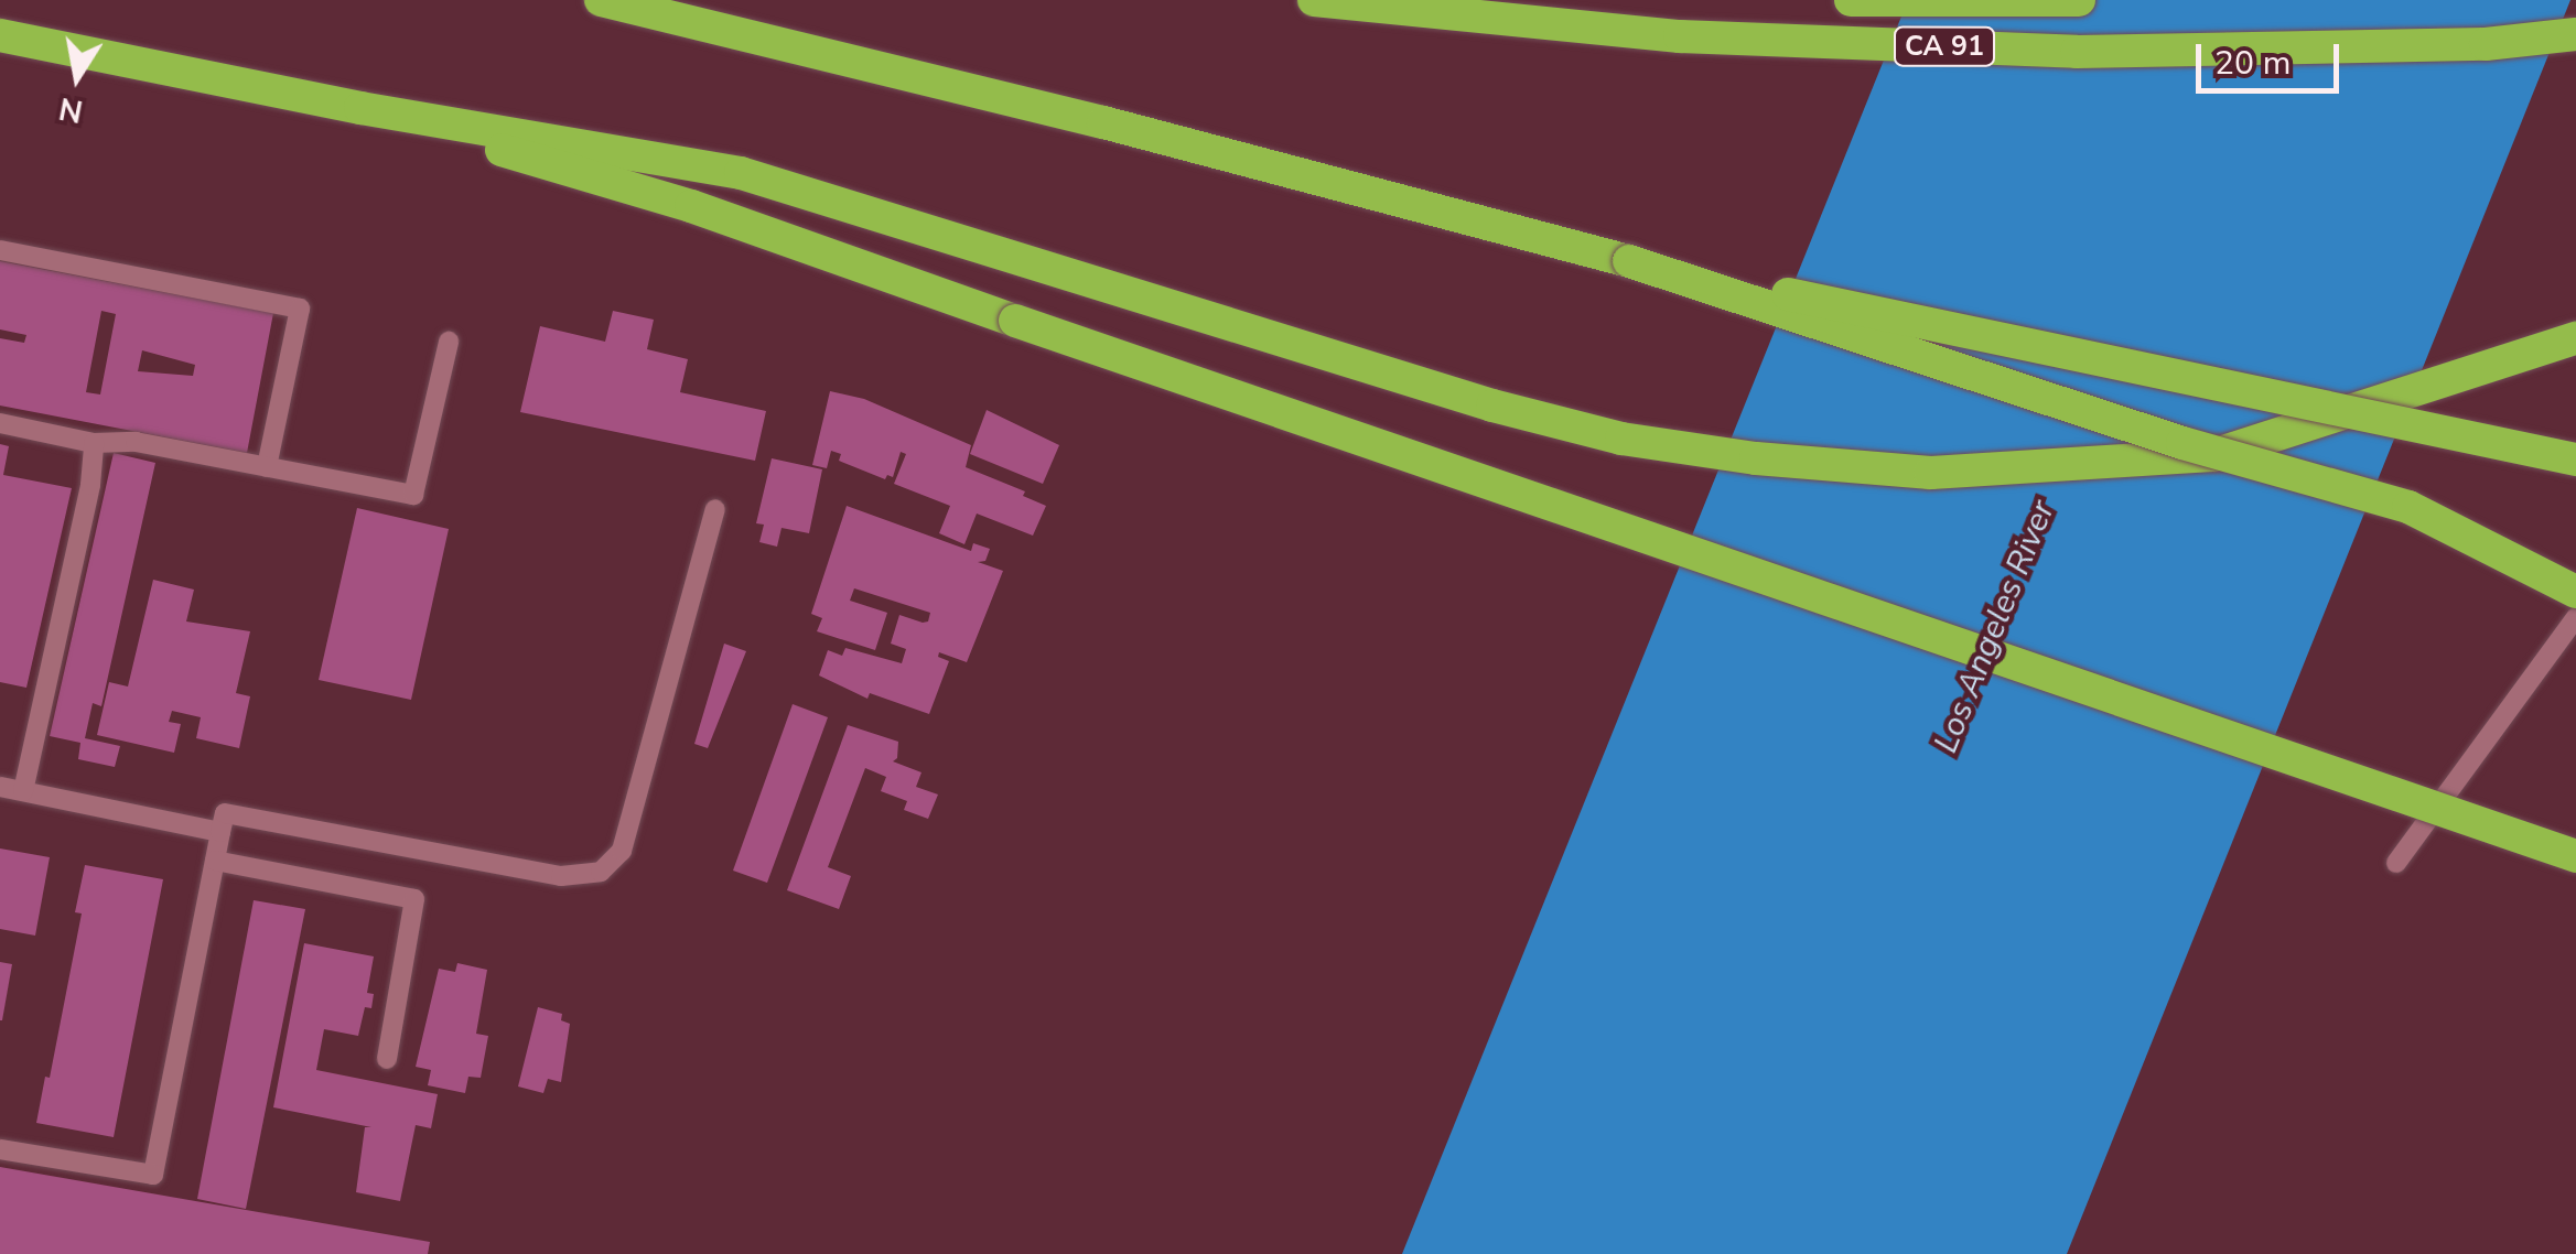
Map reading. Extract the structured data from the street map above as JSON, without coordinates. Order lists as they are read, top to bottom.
{
  "streets": {
    "highway": ["CA 91"]
  },
  "water": ["Los Angeles River"],
  "scale_bar": "20 m",
  "north": "bottom"
}
